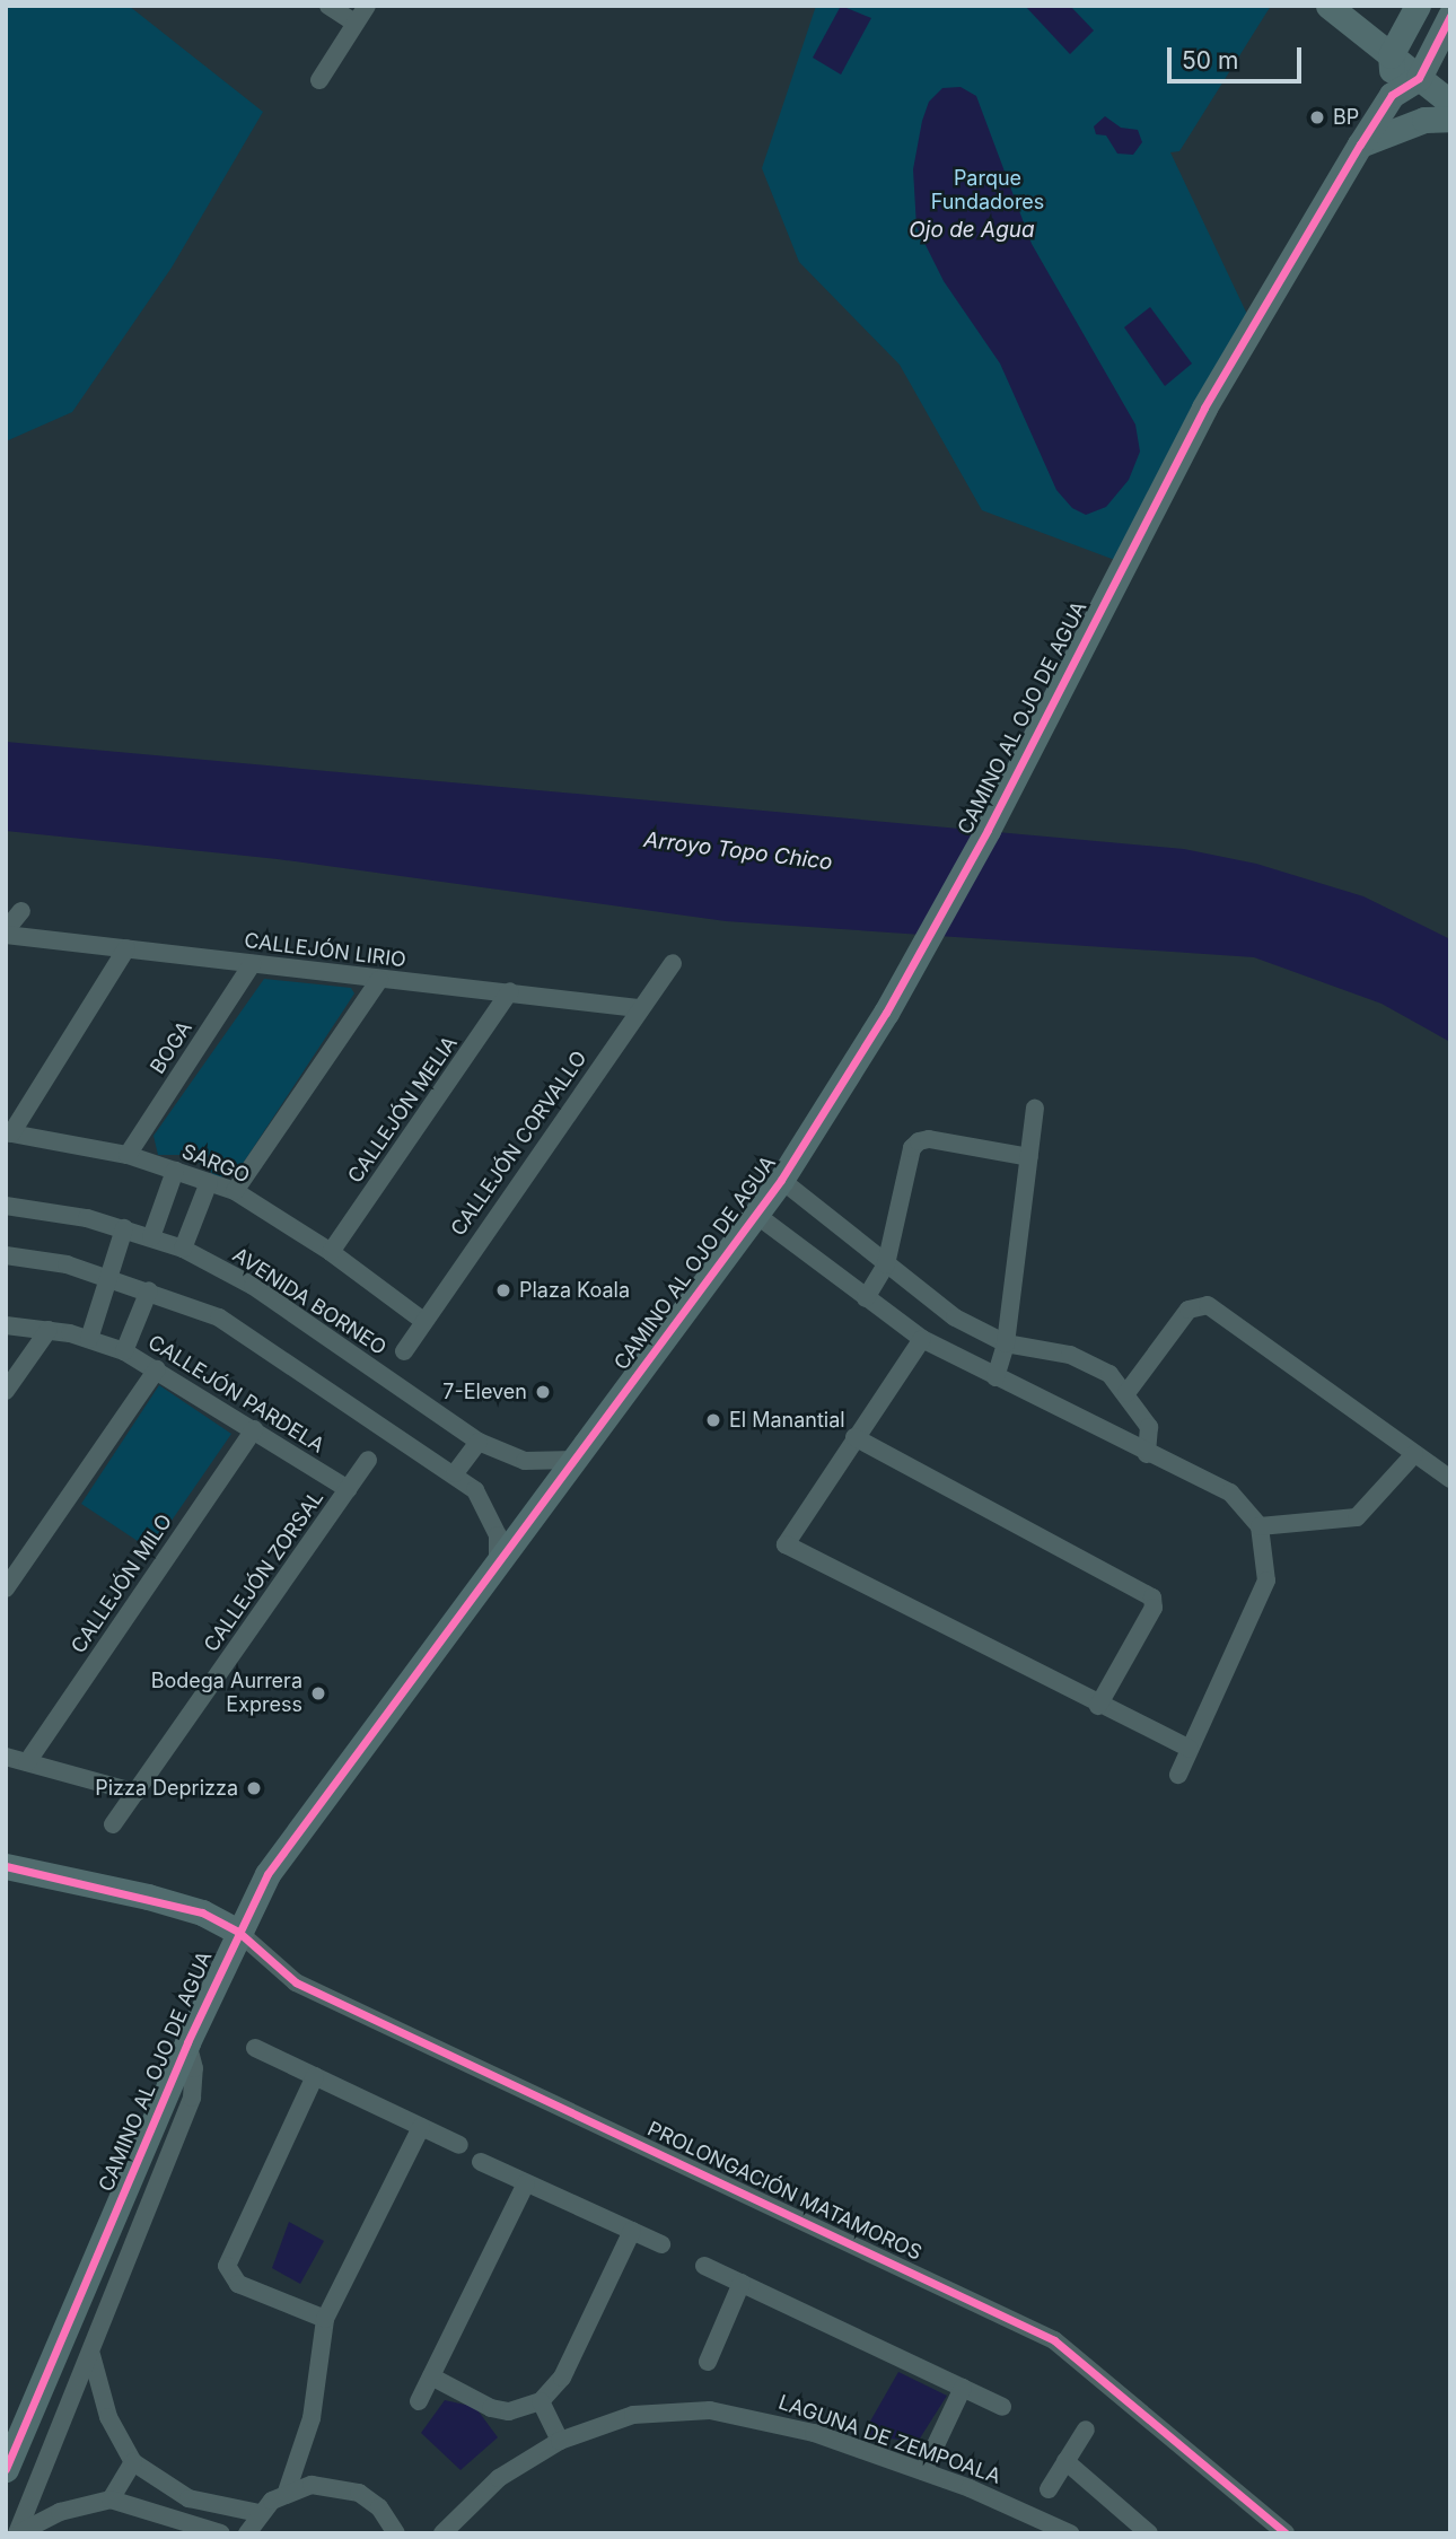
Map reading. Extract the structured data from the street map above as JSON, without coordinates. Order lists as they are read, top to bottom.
{
  "streets": {
    "street": [
      "CAMINO AL OJO DE AGUA",
      "CALLEJÓN LIRIO",
      "BOGA",
      "CALLEJÓN MELIA",
      "CALLEJÓN CORVALLO",
      "SARGO",
      "AVENIDA BORNEO",
      "CALLEJÓN PARDELA",
      "CALLEJÓN ZORSAL",
      "CALLEJÓN MILO",
      "PROLONGACIÓN MATAMOROS",
      "LAGUNA DE ZEMPOALA"
    ]
  },
  "crossings": [
    ["CAMINO AL OJO DE AGUA", "AVENIDA BORNEO"],
    ["CAMINO AL OJO DE AGUA", "PROLONGACIÓN MATAMOROS"],
    ["CALLEJÓN LIRIO", "BOGA"],
    ["CALLEJÓN LIRIO", "CALLEJÓN MELIA"],
    ["CALLEJÓN LIRIO", "CALLEJÓN CORVALLO"],
    ["BOGA", "SARGO"],
    ["CALLEJÓN MELIA", "SARGO"],
    ["CALLEJÓN CORVALLO", "SARGO"],
    ["CALLEJÓN PARDELA", "CALLEJÓN ZORSAL"],
    ["CALLEJÓN PARDELA", "CALLEJÓN MILO"]
  ],
  "water": ["Ojo de Agua", "Arroyo Topo Chico"],
  "parks": ["Parque Fundadores"],
  "places": [
    "BP",
    "Plaza Koala",
    "7-Eleven",
    "El Manantial",
    "Bodega Aurrera Express",
    "Pizza Deprizza"
  ],
  "scale_bar": "50 m"
}
